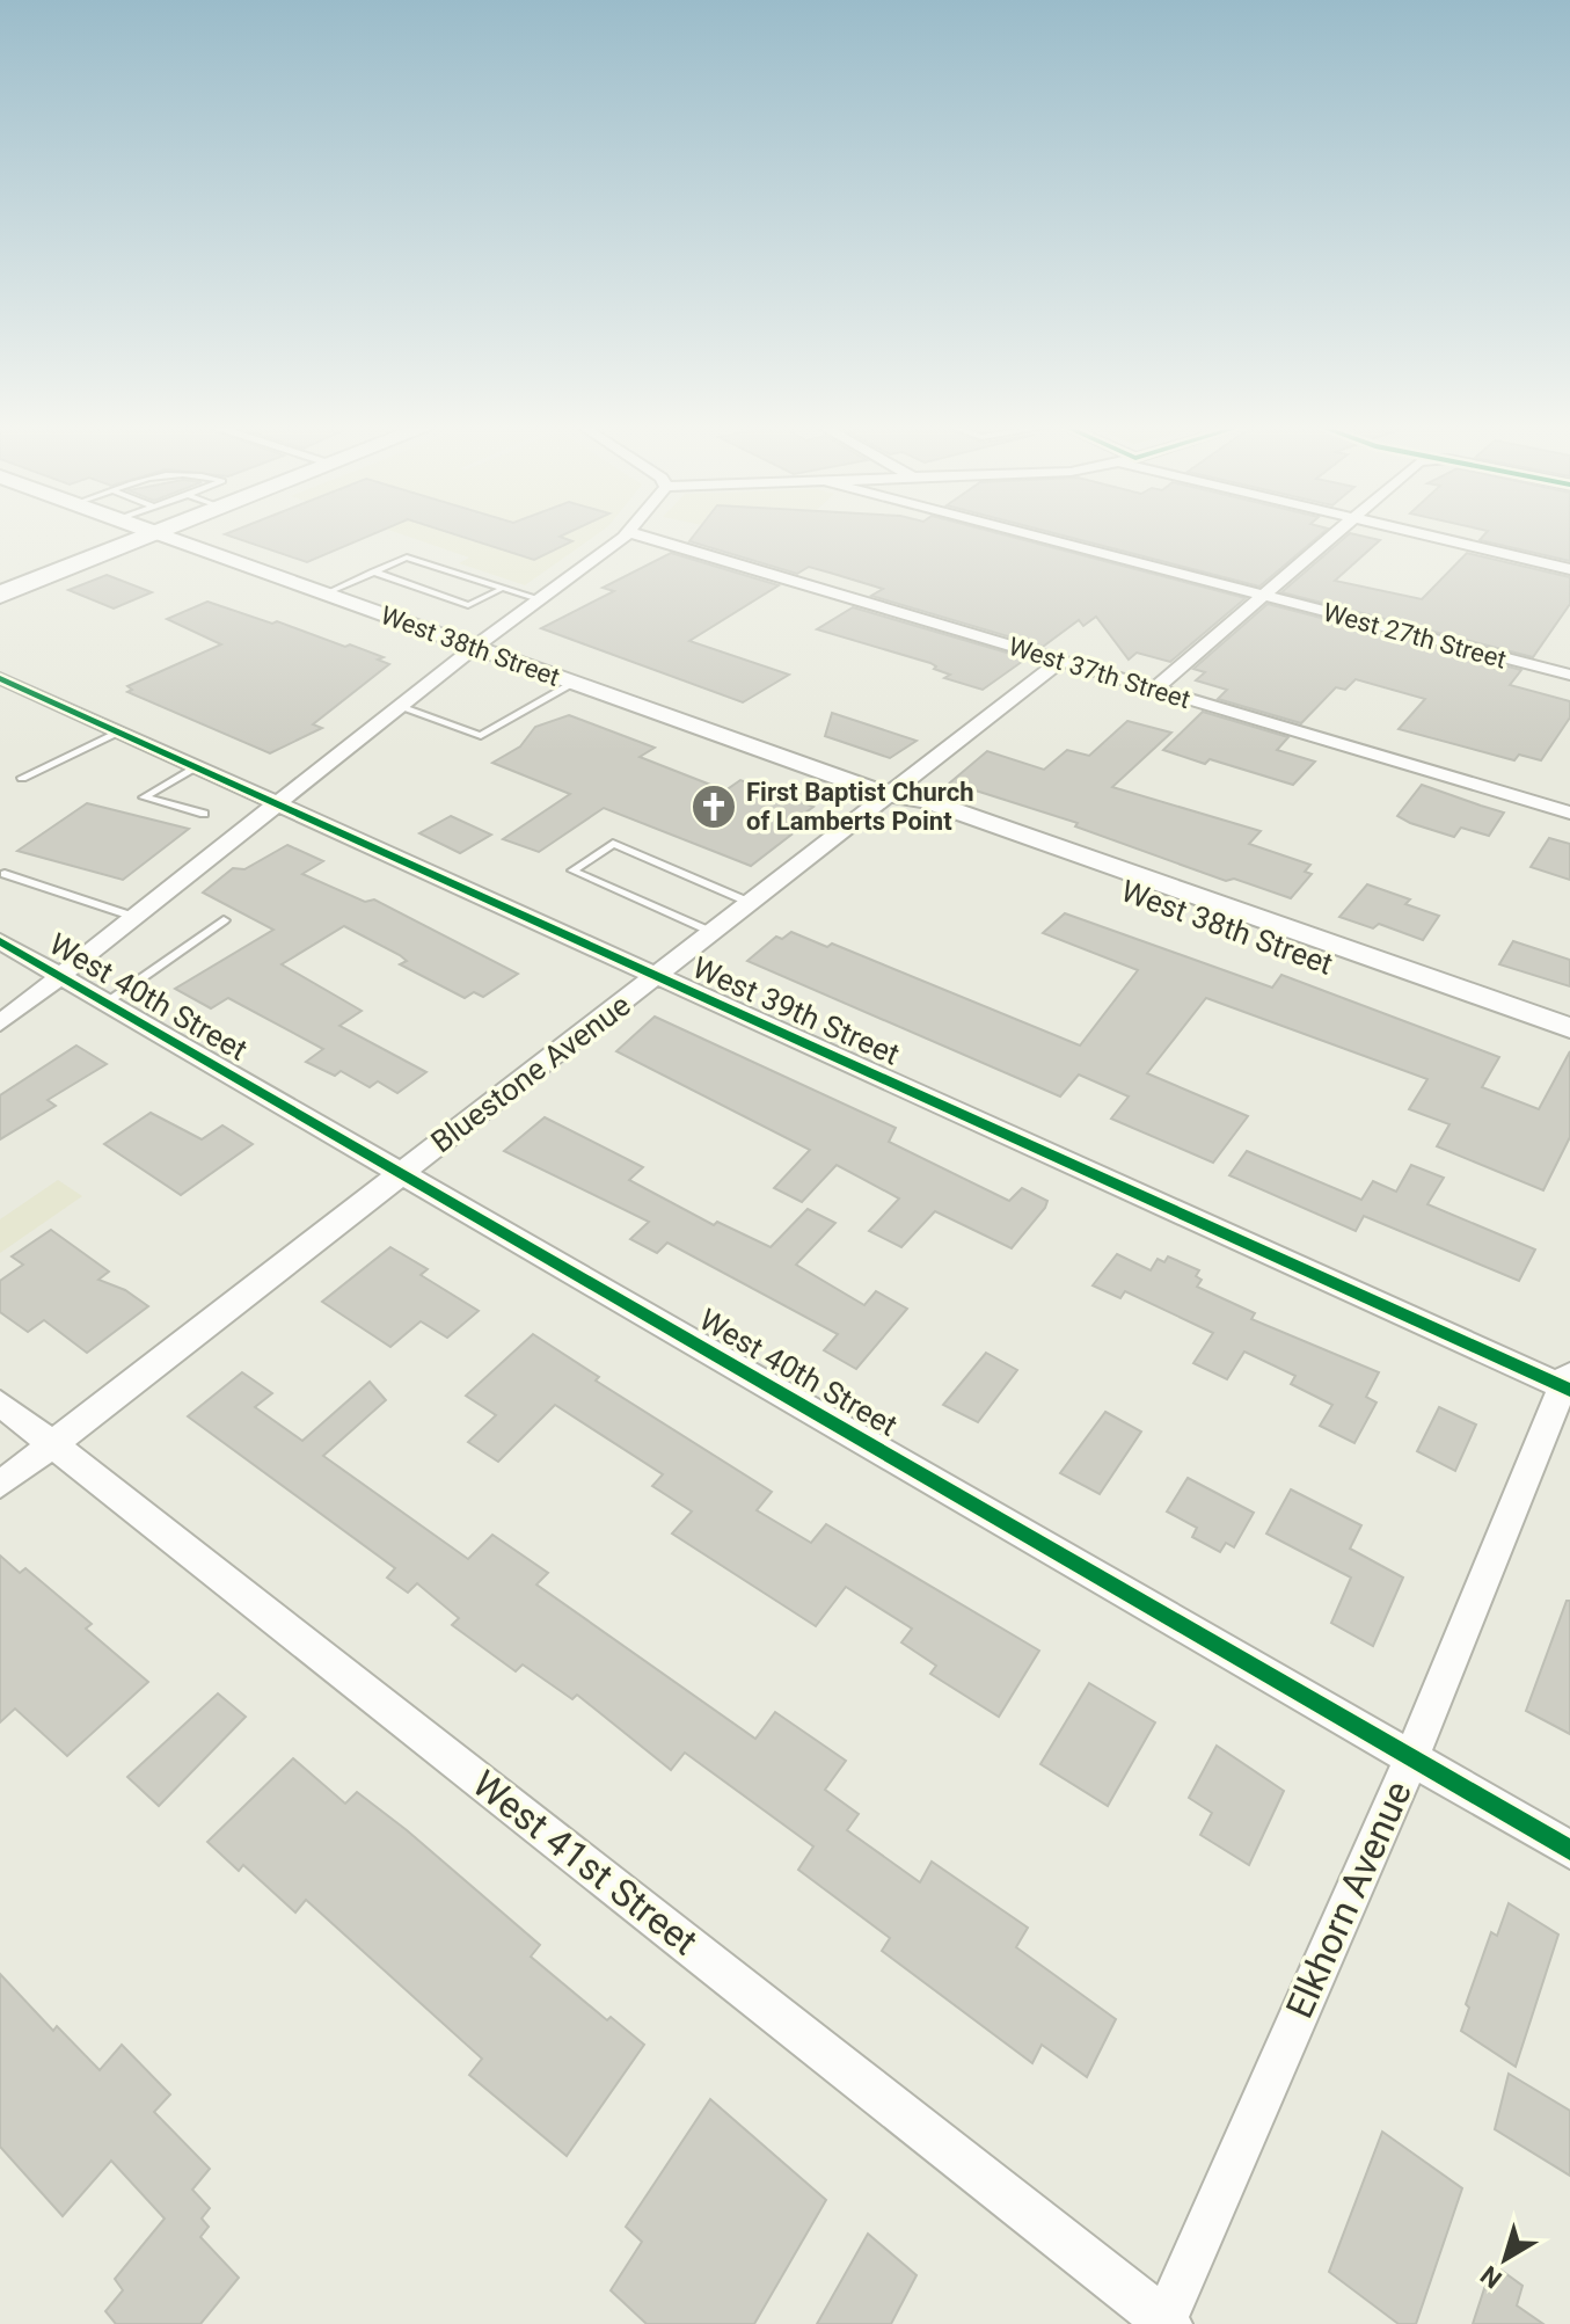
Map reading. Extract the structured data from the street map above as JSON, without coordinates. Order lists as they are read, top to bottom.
{
  "streets": {
    "street": [
      "West 27th Street",
      "West 38th Street",
      "West 37th Street",
      "West 40th Street",
      "West 39th Street",
      "Bluestone Avenue",
      "West 41st Street",
      "Elkhorn Avenue"
    ]
  },
  "crossings": [
    ["West 38th Street", "Bluestone Avenue"],
    ["West 37th Street", "Bluestone Avenue"],
    ["West 40th Street", "Bluestone Avenue"],
    ["West 40th Street", "Elkhorn Avenue"],
    ["West 39th Street", "Bluestone Avenue"],
    ["West 39th Street", "Elkhorn Avenue"],
    ["Bluestone Avenue", "West 41st Street"],
    ["West 41st Street", "Elkhorn Avenue"]
  ],
  "places": {
    "church": ["First Baptist Church of Lamberts Point"]
  },
  "north": "bottom left"
}
